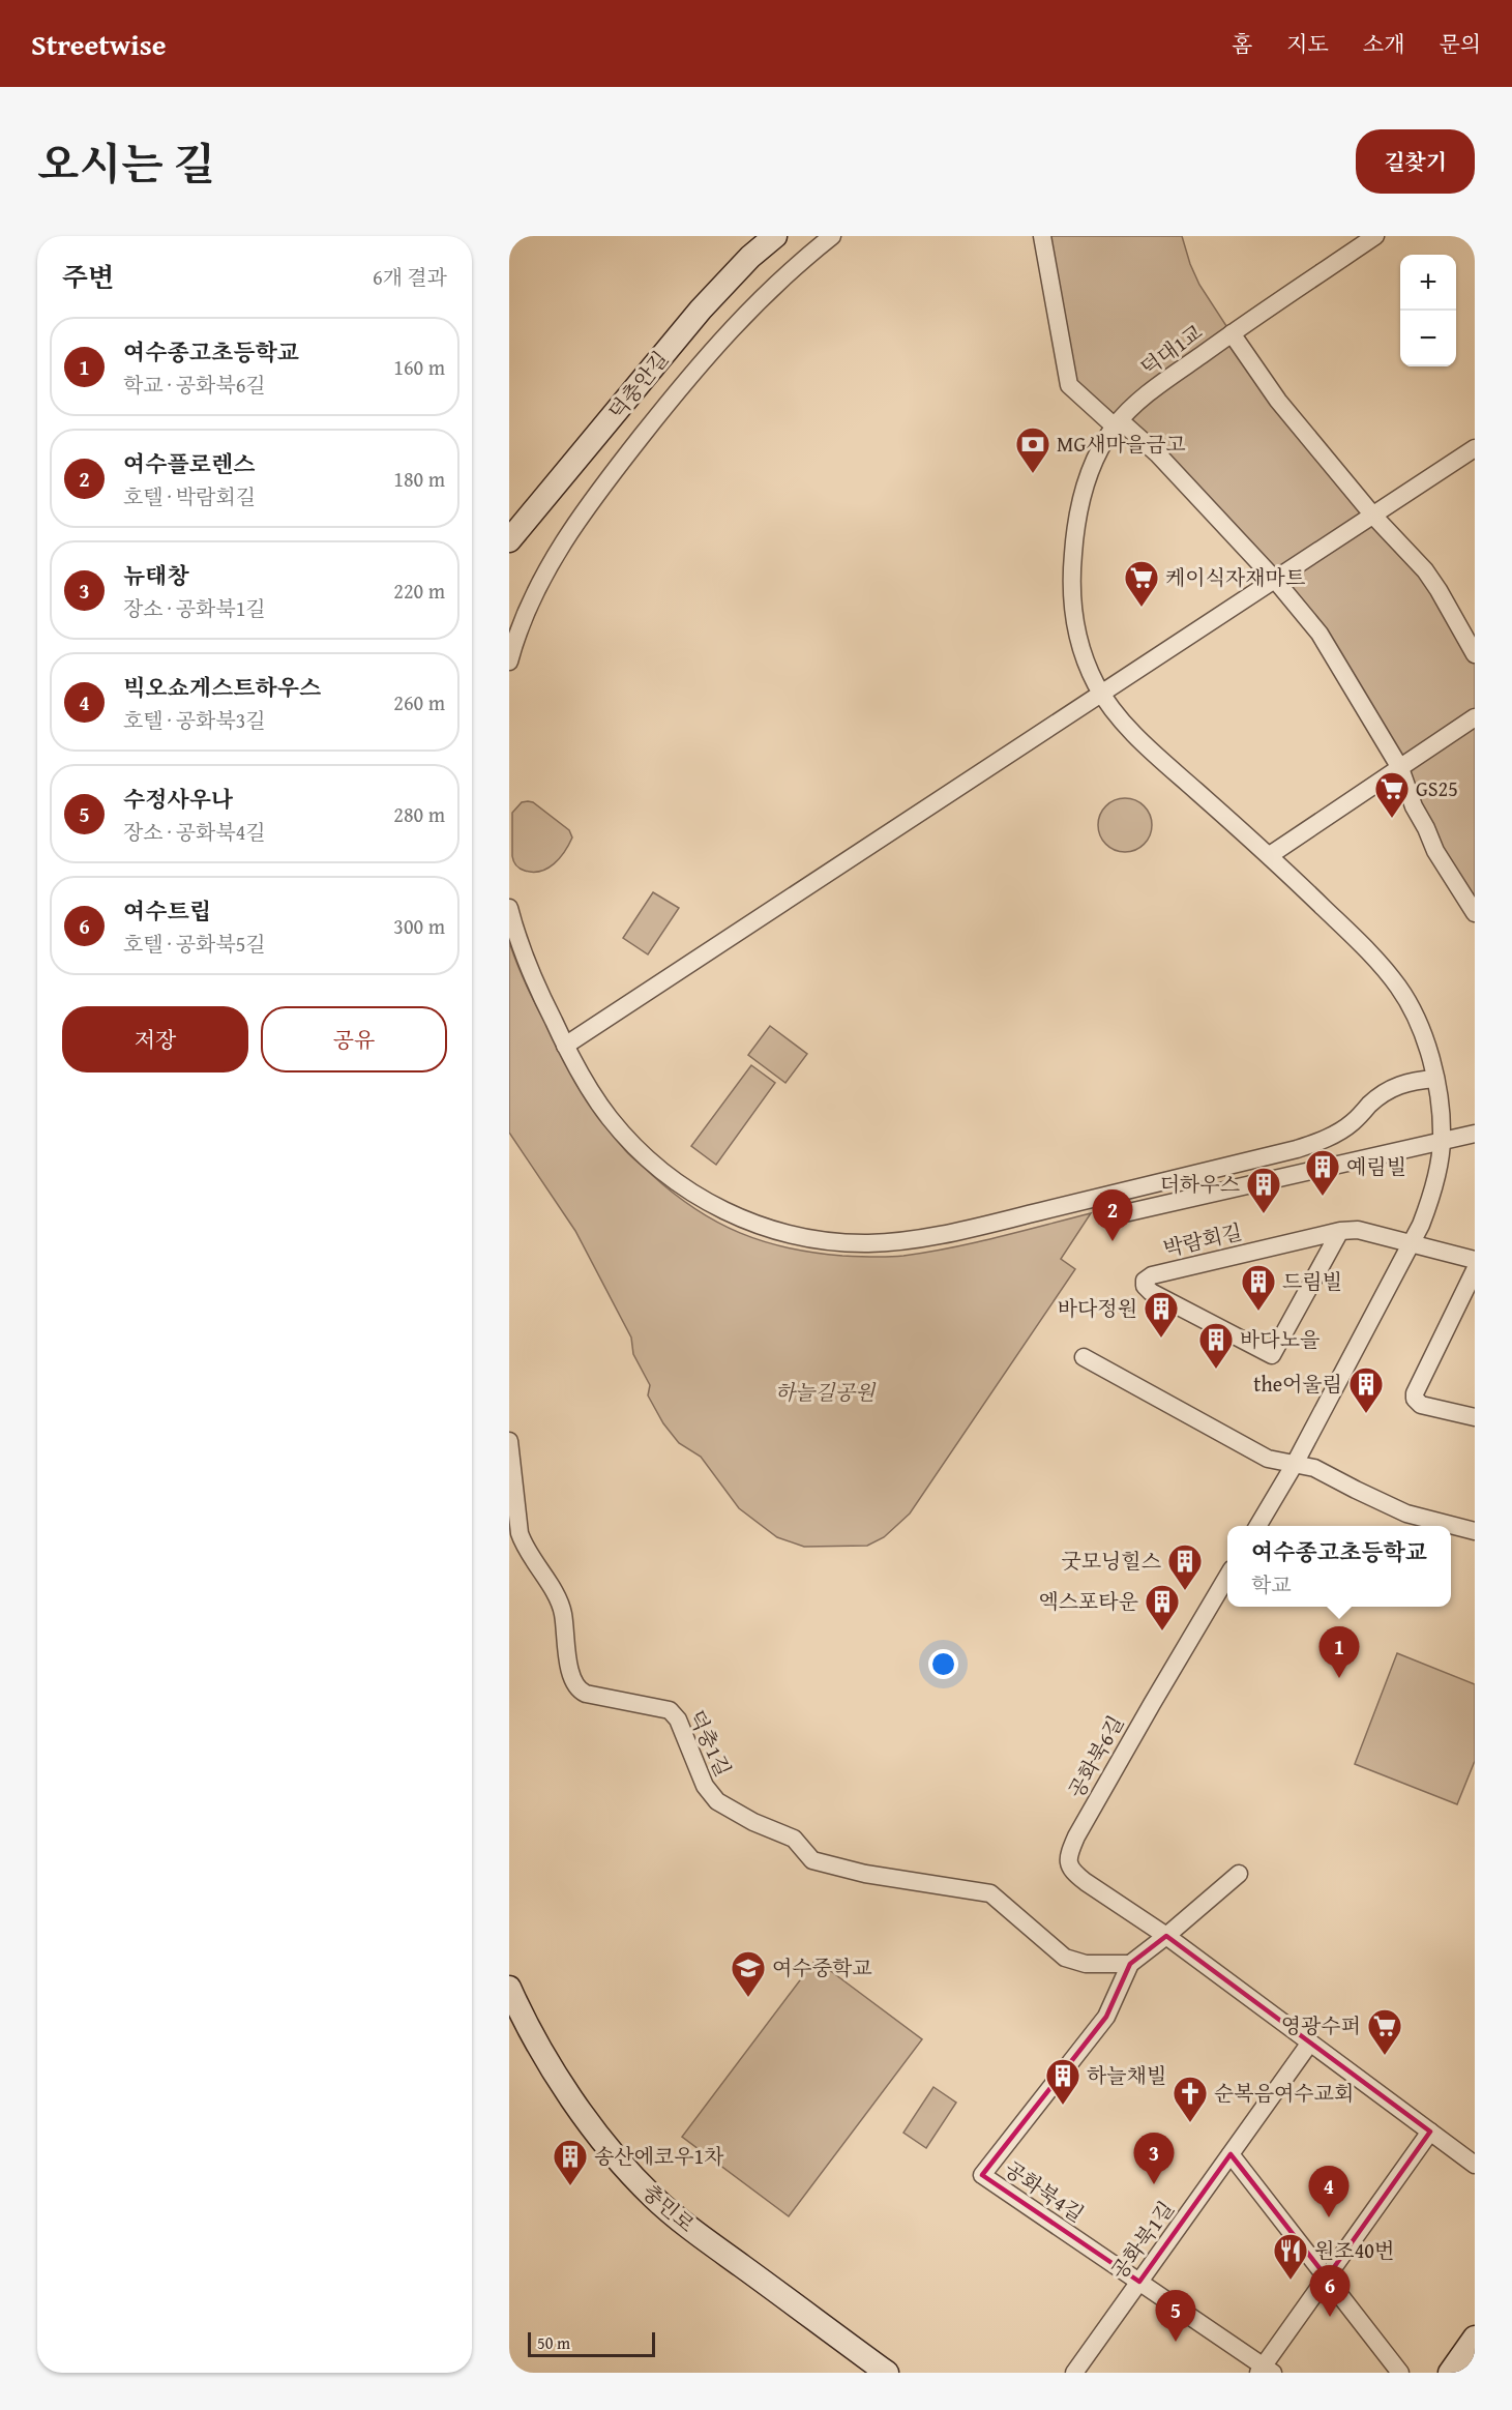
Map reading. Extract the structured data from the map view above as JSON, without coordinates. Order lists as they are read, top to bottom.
{
  "streets": {
    "street": [
      "덕대1교",
      "덕충안길",
      "박람회길",
      "덕충1길",
      "공화북6길",
      "공화북4길",
      "충민로",
      "공화북1길"
    ]
  },
  "crossings": [
    ["덕충1길", "공화북4길"],
    ["공화북6길", "공화북4길"],
    ["공화북6길", "공화북1길"],
    ["공화북4길", "공화북1길"]
  ],
  "parks": ["하늘길공원"],
  "places": {
    "bank": ["MG새마을금고"],
    "supermarket": ["케이식자재마트", "GS25", "영광수퍼"],
    "building": [
      "예림빌",
      "더하우스",
      "드림빌",
      "바다정원",
      "바다노을",
      "the어울림",
      "굿모닝힐스",
      "엑스포타운",
      "하늘채빌",
      "송산에코우1차"
    ],
    "school or university": ["여수중학교"],
    "church": ["순복음여수교회"],
    "restaurant": ["원조40번"]
  },
  "scale_bar": "50 m",
  "page": {
    "header": "Streetwise",
    "nav": [
      "홈",
      "지도",
      "소개",
      "문의"
    ],
    "title": "오시는 길",
    "buttons": [
      "길찾기",
      ["저장", "공유"]
    ],
    "heading": ["주변", "6개 결과"],
    "map_buttons": ["+", "−"],
    "list": [
      {
        "mark": "1",
        "name": "여수종고초등학교",
        "note": "학교 · 공화북6길",
        "value": "160 m"
      },
      {
        "mark": "2",
        "name": "여수플로렌스",
        "note": "호텔 · 박람회길",
        "value": "180 m"
      },
      {
        "mark": "3",
        "name": "뉴태창",
        "note": "장소 · 공화북1길",
        "value": "220 m"
      },
      {
        "mark": "4",
        "name": "빅오쇼게스트하우스",
        "note": "호텔 · 공화북3길",
        "value": "260 m"
      },
      {
        "mark": "5",
        "name": "수정사우나",
        "note": "장소 · 공화북4길",
        "value": "280 m"
      },
      {
        "mark": "6",
        "name": "여수트립",
        "note": "호텔 · 공화북5길",
        "value": "300 m"
      }
    ],
    "pins": [
      "2",
      "1",
      "3",
      "4",
      "6",
      "5"
    ],
    "popup": ["여수종고초등학교", "학교"],
    "scale": "50 m"
  }
}
